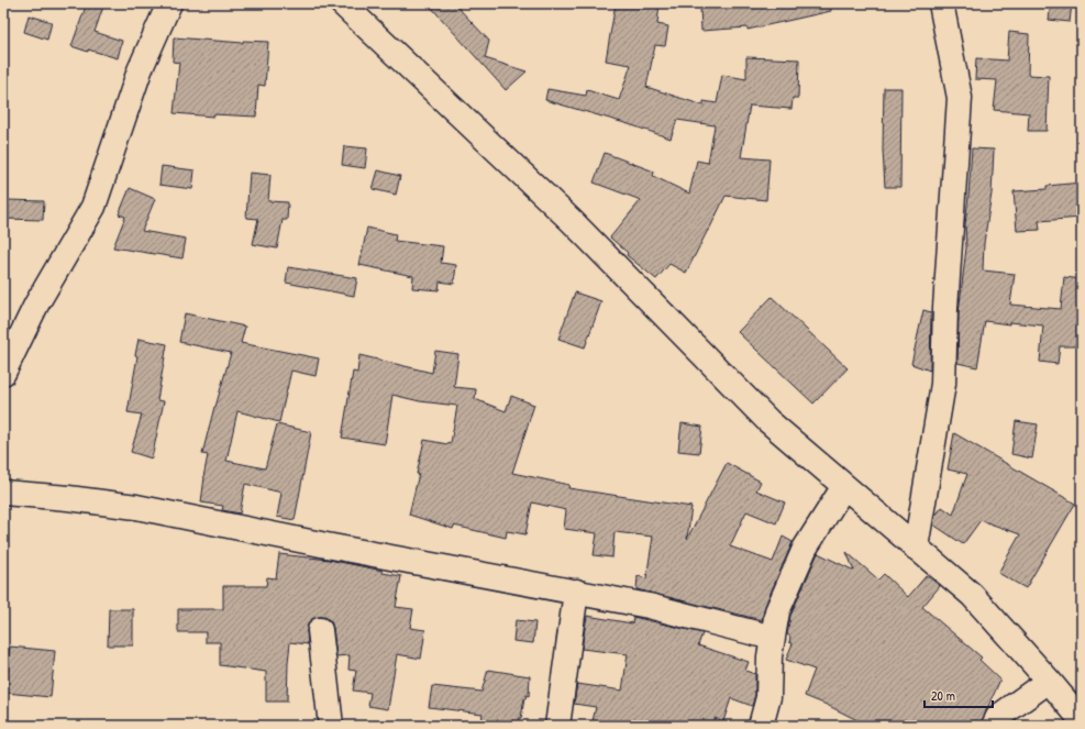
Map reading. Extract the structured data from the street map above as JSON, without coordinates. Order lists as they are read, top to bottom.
{
  "scale_bar": "20 m"
}
